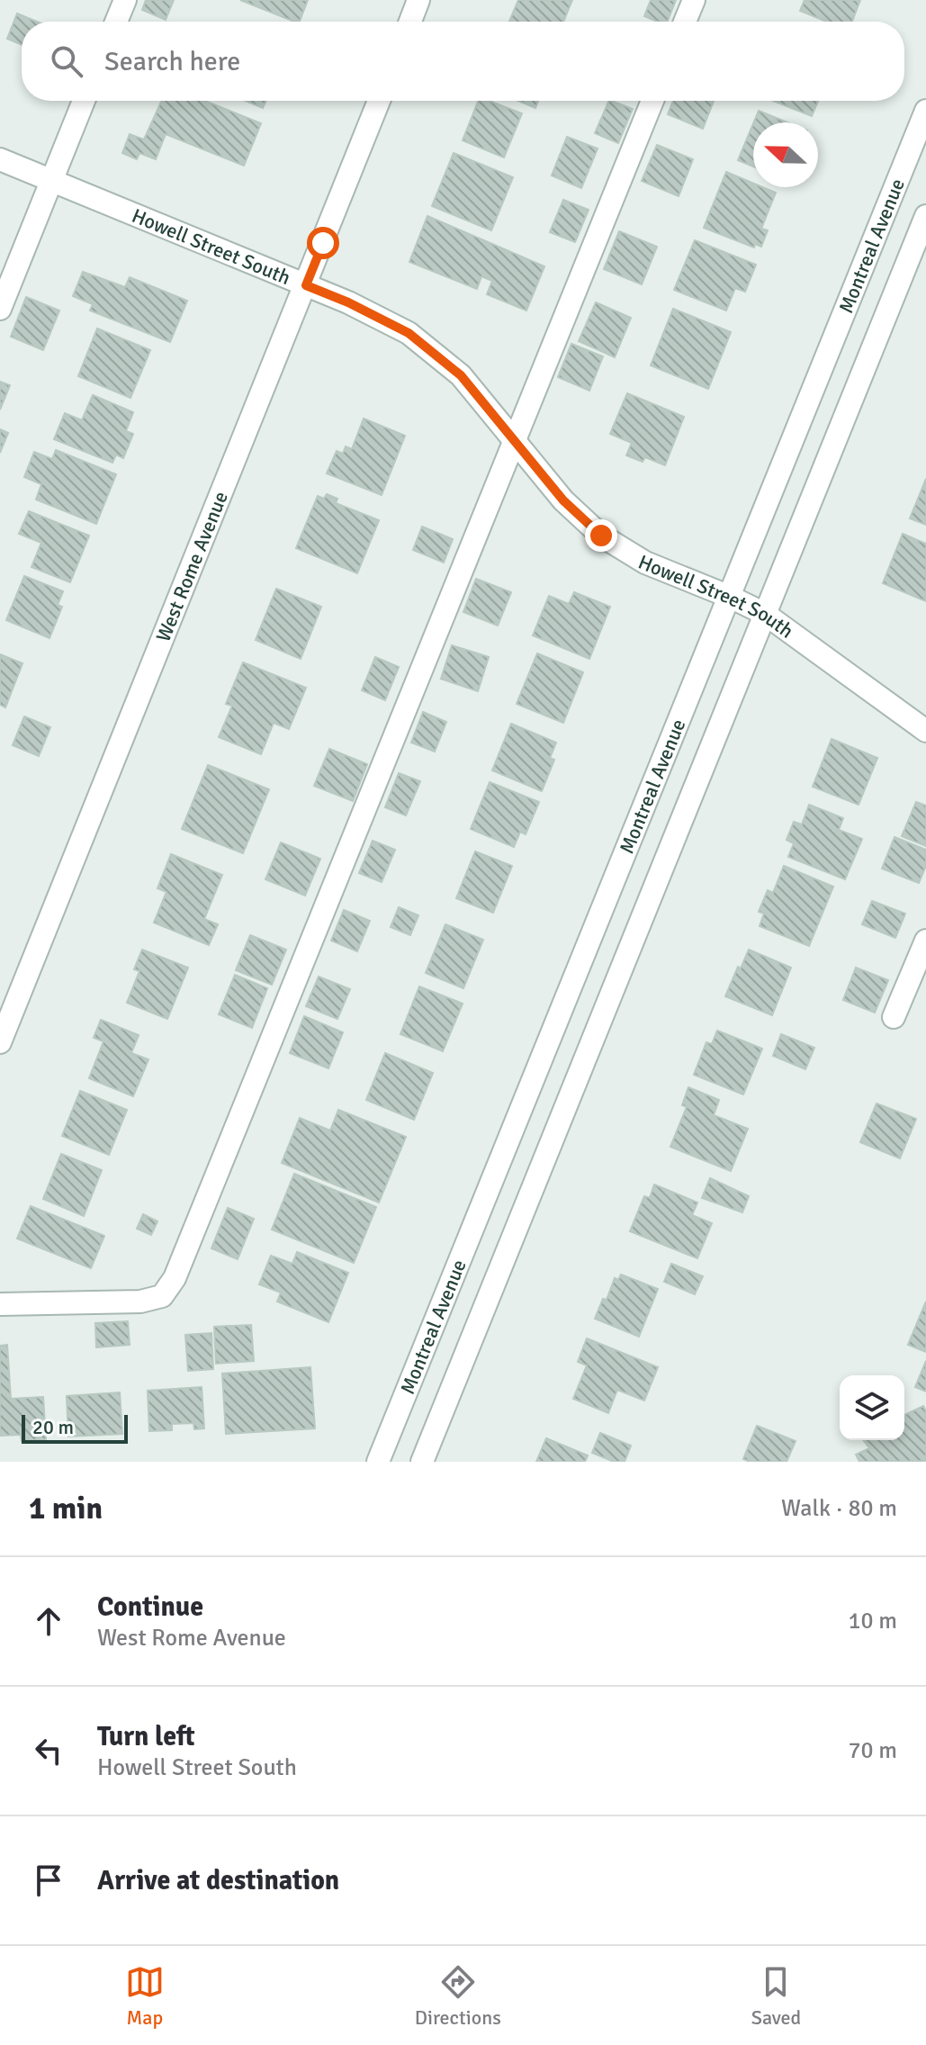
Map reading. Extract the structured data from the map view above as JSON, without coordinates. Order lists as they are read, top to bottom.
{
  "streets": {
    "street": ["Montreal Avenue", "Howell Street South", "West Rome Avenue"]
  },
  "crossings": [
    ["Montreal Avenue", "Howell Street South"],
    ["Howell Street South", "West Rome Avenue"]
  ],
  "scale_bar": "20 m",
  "north": "left",
  "page": {
    "search": "Search here",
    "scale": "20 m",
    "heading": ["1 min", "Walk · 80 m"],
    "list": [
      ["Continue", "West Rome Avenue", "10 m"],
      ["Turn left", "Howell Street South", "70 m"],
      "Arrive at destination"
    ],
    "nav": ["Map", "Directions", "Saved"]
  }
}
